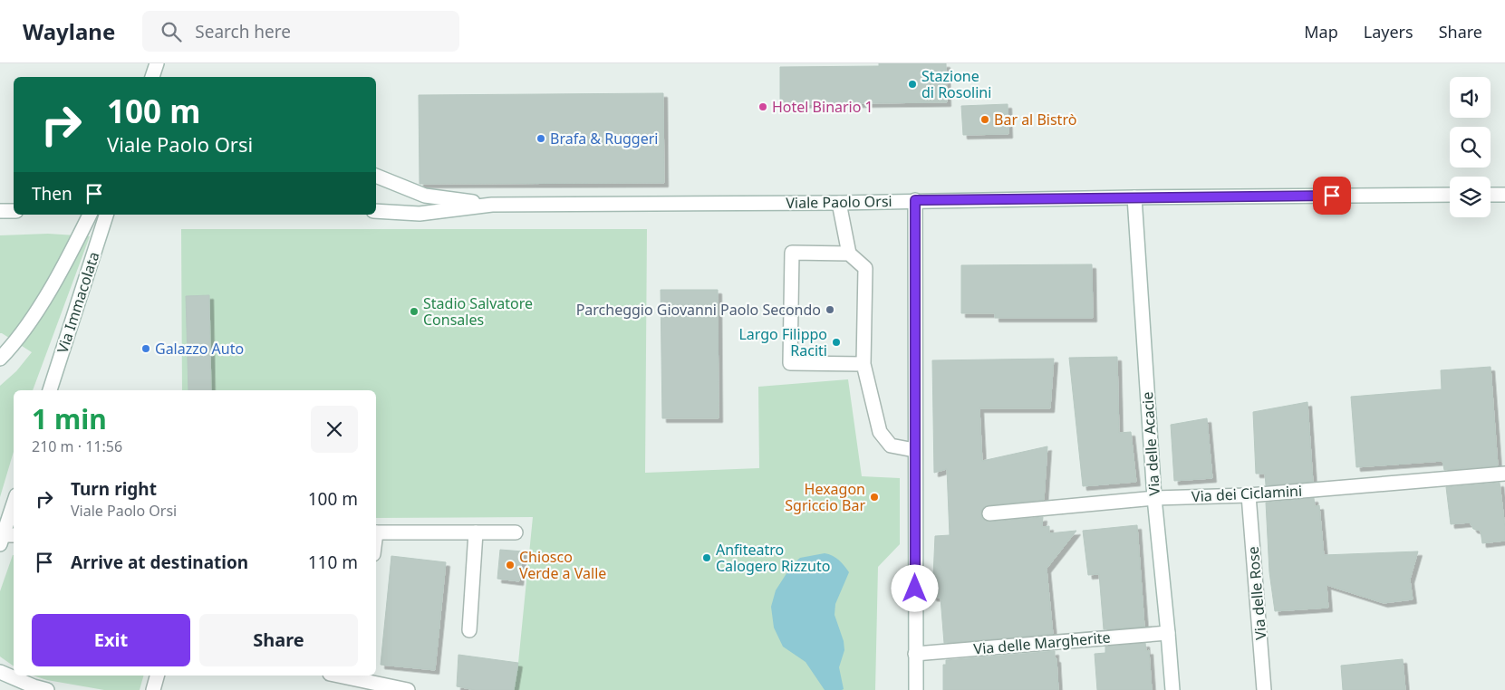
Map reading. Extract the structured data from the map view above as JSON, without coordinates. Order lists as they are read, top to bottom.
{
  "streets": {
    "street": [
      "Viale Paolo Orsi",
      "Via Immacolata",
      "Via delle Acacie",
      "Via dei Ciclamini",
      "Via delle Rose",
      "Via delle Margherite"
    ]
  },
  "crossings": [
    ["Viale Paolo Orsi", "Via delle Acacie"],
    ["Via delle Acacie", "Via dei Ciclamini"],
    ["Via delle Acacie", "Via delle Margherite"],
    ["Via dei Ciclamini", "Via delle Rose"]
  ],
  "places": [
    "Stazione di Rosolini",
    "Hotel Binario 1",
    "Bar al Bistrò",
    "Brafa & Ruggeri",
    "Parcheggio Giovanni Paolo Secondo",
    "Stadio Salvatore Consales",
    "Largo Filippo Raciti",
    "Galazzo Auto",
    "Hexagon Sgriccio Bar",
    "Anfiteatro Calogero Rizzuto",
    "Chiosco Verde a Valle"
  ],
  "page": {
    "header": "Waylane",
    "search": "Search here",
    "nav": ["Map", "Layers", "Share"],
    "turn": ["100 m", "Viale Paolo Orsi"],
    "then": "Then",
    "heading": ["1 min", "210 m · 11:56"],
    "list": [
      {
        "name": "Turn right",
        "note": "Viale Paolo Orsi",
        "value": "100 m"
      },
      {
        "name": "Arrive at destination",
        "value": "110 m"
      }
    ],
    "buttons": ["Exit", "Share"]
  }
}
